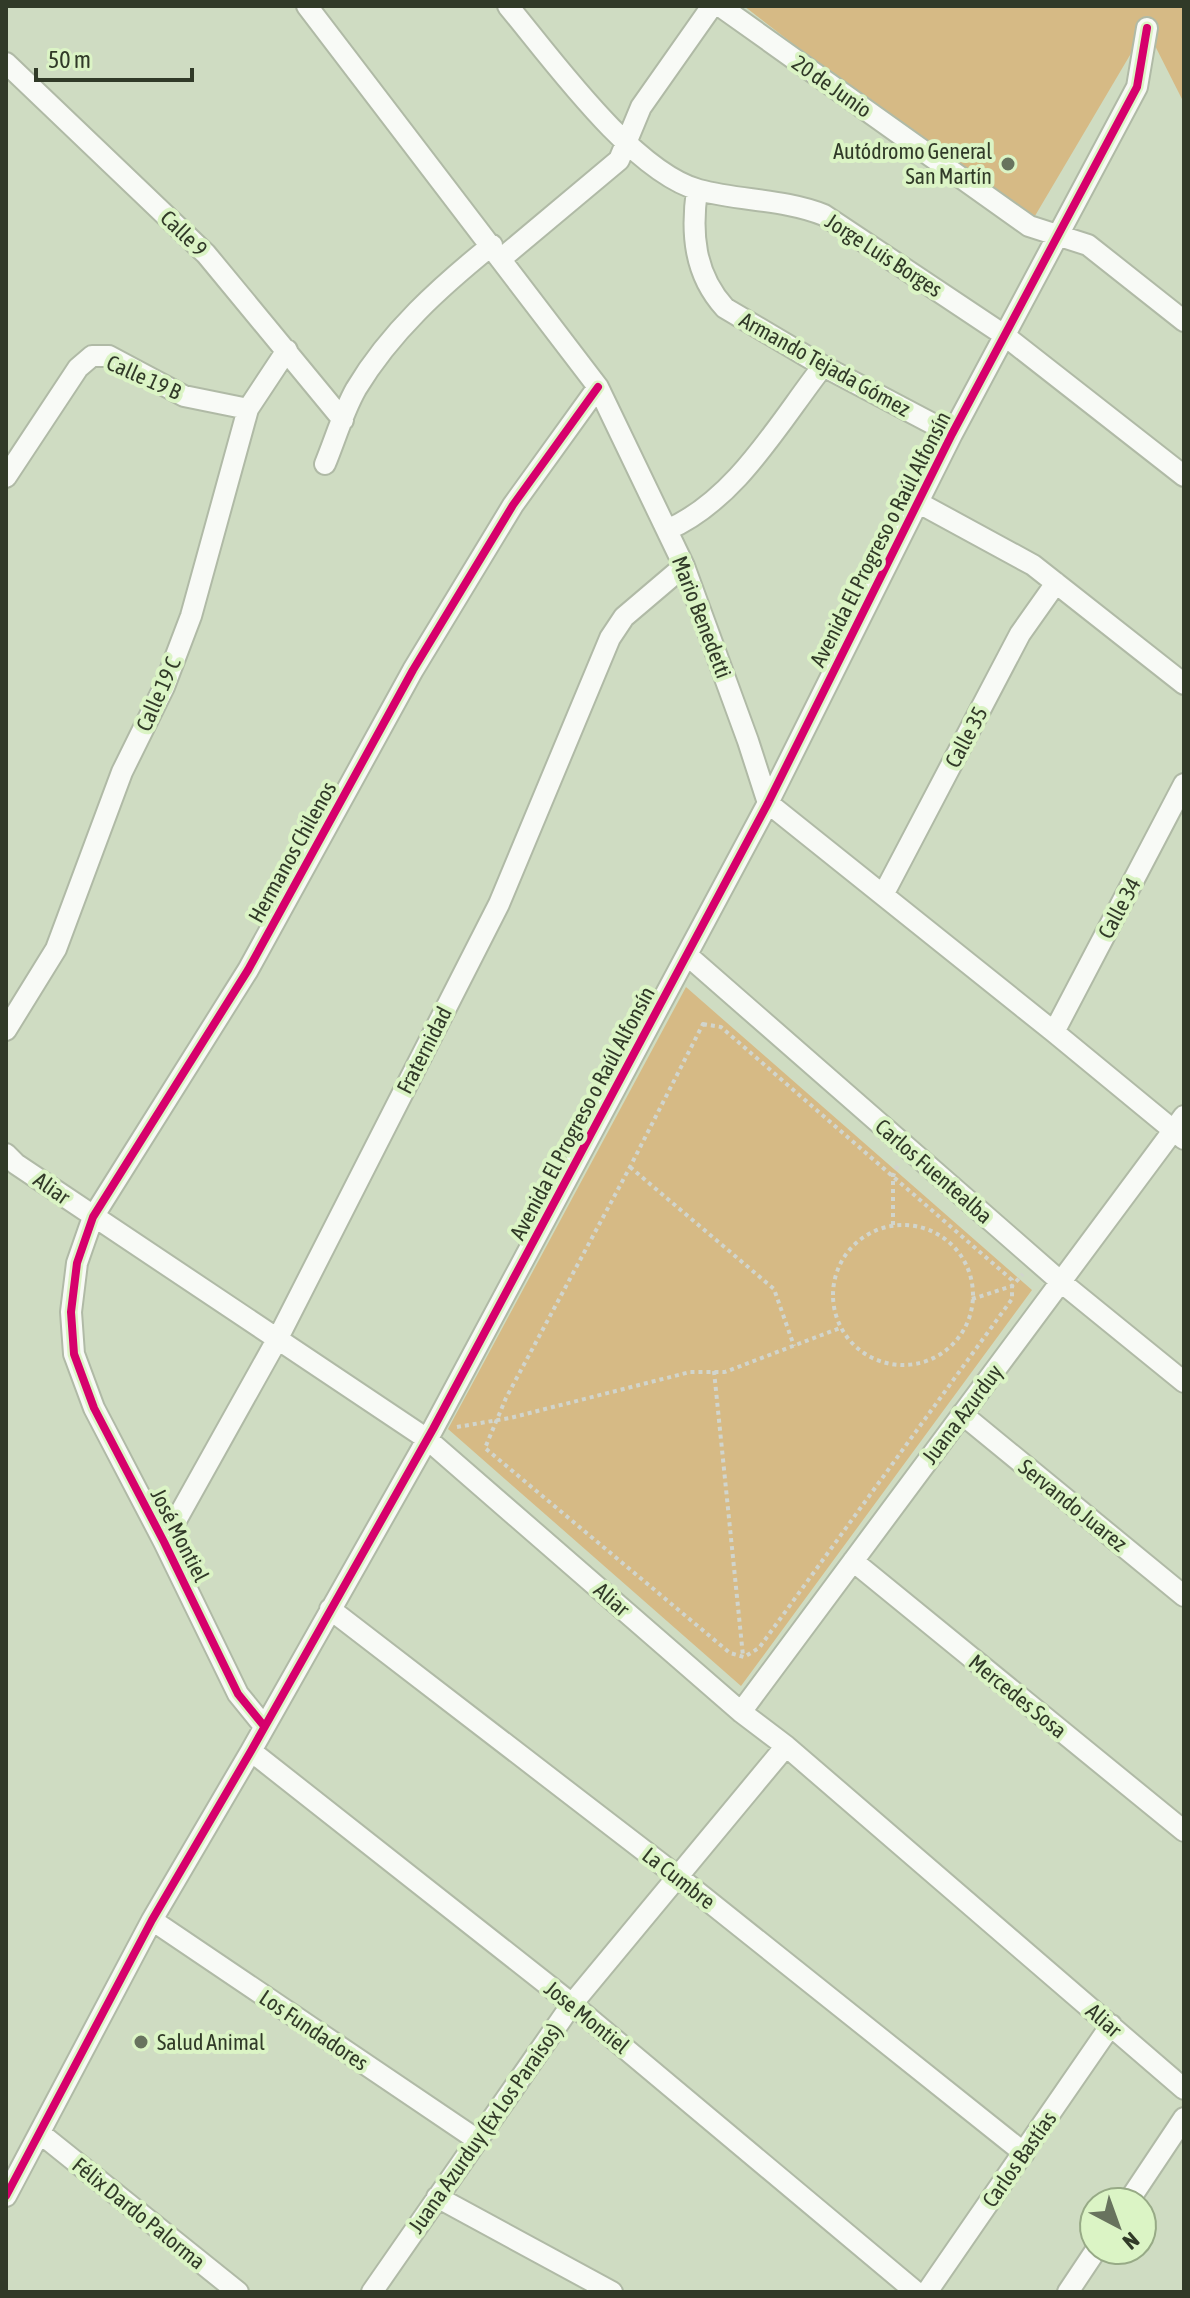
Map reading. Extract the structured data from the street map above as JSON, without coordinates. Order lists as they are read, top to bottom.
{
  "streets": {
    "street": [
      "20 de Junio",
      "Calle 9",
      "Jorge Luis Borges",
      "Armando Tejada Gómez",
      "Calle 19 B",
      "Avenida El Progreso o Raúl Alfonsín",
      "Mario Benedetti",
      "Calle 19 C",
      "Calle 35",
      "Hermanos Chilenos",
      "Calle 34",
      "Fraternidad",
      "Carlos Fuentealba",
      "Aliar",
      "Juana Azurduy",
      "Servando Juarez",
      "José Montiel",
      "Mercedes Sosa",
      "La Cumbre",
      "Jose Montiel",
      "Los Fundadores",
      "Juana Azurduy (Ex Los Paraisos)",
      "Carlos Bastías",
      "Félix Dardo Palorma"
    ]
  },
  "crossings": [
    ["20 de Junio", "Avenida El Progreso o Raúl Alfonsín"],
    ["Calle 9", "Calle 19 C"],
    ["Jorge Luis Borges", "Armando Tejada Gómez"],
    ["Jorge Luis Borges", "Avenida El Progreso o Raúl Alfonsín"],
    ["Armando Tejada Gómez", "Avenida El Progreso o Raúl Alfonsín"],
    ["Calle 19 B", "Calle 19 C"],
    ["Avenida El Progreso o Raúl Alfonsín", "Mario Benedetti"],
    ["Avenida El Progreso o Raúl Alfonsín", "Carlos Fuentealba"],
    ["Avenida El Progreso o Raúl Alfonsín", "Aliar"],
    ["Avenida El Progreso o Raúl Alfonsín", "José Montiel"],
    ["Avenida El Progreso o Raúl Alfonsín", "La Cumbre"],
    ["Avenida El Progreso o Raúl Alfonsín", "Jose Montiel"],
    ["Avenida El Progreso o Raúl Alfonsín", "Los Fundadores"],
    ["Avenida El Progreso o Raúl Alfonsín", "Félix Dardo Palorma"],
    ["Mario Benedetti", "Hermanos Chilenos"],
    ["Mario Benedetti", "Fraternidad"],
    ["Hermanos Chilenos", "Aliar"],
    ["Hermanos Chilenos", "José Montiel"],
    ["Fraternidad", "Aliar"],
    ["Fraternidad", "José Montiel"],
    ["Carlos Fuentealba", "Juana Azurduy"],
    ["Aliar", "Juana Azurduy"],
    ["Aliar", "Juana Azurduy (Ex Los Paraisos)"],
    ["Aliar", "Carlos Bastías"],
    ["Juana Azurduy", "Servando Juarez"],
    ["Juana Azurduy", "Mercedes Sosa"],
    ["La Cumbre", "Juana Azurduy (Ex Los Paraisos)"],
    ["La Cumbre", "Carlos Bastías"],
    ["Jose Montiel", "Juana Azurduy (Ex Los Paraisos)"],
    ["Los Fundadores", "Juana Azurduy (Ex Los Paraisos)"]
  ],
  "places": ["Autódromo General San Martín", "Salud Animal"],
  "scale_bar": "50 m",
  "north": "bottom right"
}
